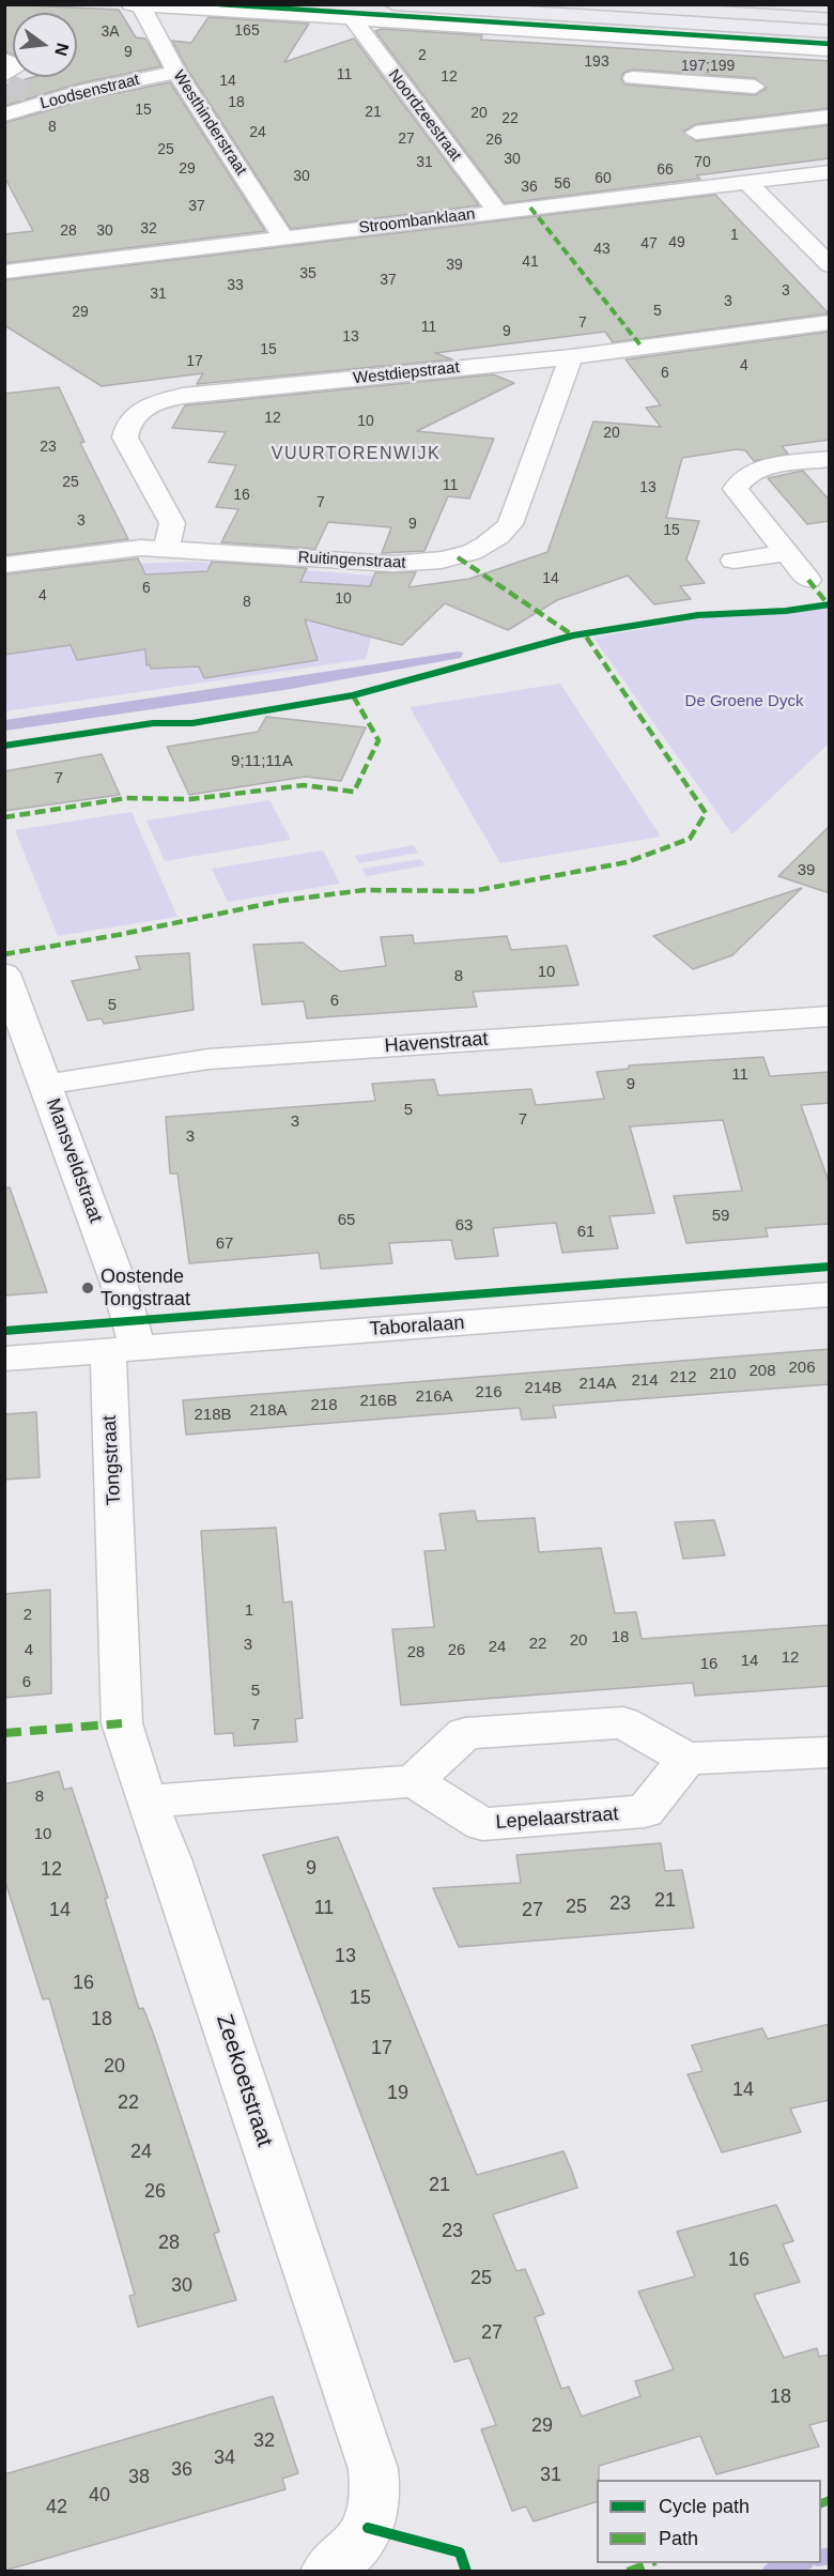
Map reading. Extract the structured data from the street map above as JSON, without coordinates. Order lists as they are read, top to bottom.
{
  "streets": {
    "street": [
      "Loodsenstraat",
      "Noordzeestraat",
      "Westhinderstraat",
      "Stroombanklaan",
      "Westdiepstraat",
      "Ruitingenstraat",
      "Havenstraat",
      "Mansveldstraat",
      "Taboralaan",
      "Tongstraat",
      "Lepelaarstraat",
      "Zeekoetstraat"
    ]
  },
  "crossings": [
    ["Loodsenstraat", "Westhinderstraat"],
    ["Noordzeestraat", "Stroombanklaan"],
    ["Westhinderstraat", "Stroombanklaan"],
    ["Westdiepstraat", "Ruitingenstraat"],
    ["Havenstraat", "Mansveldstraat"],
    ["Mansveldstraat", "Taboralaan"],
    ["Mansveldstraat", "Tongstraat"],
    ["Taboralaan", "Tongstraat"],
    ["Tongstraat", "Zeekoetstraat"]
  ],
  "districts": ["VUURTORENWIJK"],
  "parks": ["De Groene Dyck"],
  "places": ["Oostende Tongstraat"],
  "house_numbers": [
    "165",
    "3A",
    "9",
    "2",
    "193",
    "197;199",
    "11",
    "12",
    "14",
    "18",
    "15",
    "21",
    "20",
    "22",
    "8",
    "24",
    "27",
    "26",
    "25",
    "30",
    "31",
    "70",
    "29",
    "66",
    "30",
    "60",
    "56",
    "36",
    "37",
    "32",
    "28",
    "30",
    "1",
    "49",
    "47",
    "43",
    "41",
    "39",
    "35",
    "37",
    "33",
    "3",
    "31",
    "3",
    "5",
    "29",
    "7",
    "11",
    "9",
    "13",
    "15",
    "17",
    "4",
    "6",
    "12",
    "10",
    "20",
    "23",
    "25",
    "11",
    "13",
    "16",
    "7",
    "3",
    "9",
    "15",
    "14",
    "6",
    "4",
    "10",
    "8",
    "9;11;11A",
    "7",
    "39",
    "10",
    "8",
    "6",
    "5",
    "11",
    "9",
    "5",
    "7",
    "3",
    "3",
    "59",
    "65",
    "63",
    "61",
    "67",
    "206",
    "208",
    "210",
    "212",
    "214",
    "214A",
    "214B",
    "216",
    "216A",
    "216B",
    "218",
    "218A",
    "218B",
    "1",
    "2",
    "18",
    "20",
    "22",
    "3",
    "24",
    "4",
    "26",
    "28",
    "12",
    "14",
    "16",
    "6",
    "5",
    "7",
    "8",
    "10",
    "9",
    "12",
    "21",
    "23",
    "25",
    "11",
    "14",
    "27",
    "13",
    "16",
    "15",
    "18",
    "17",
    "20",
    "14",
    "19",
    "22",
    "24",
    "21",
    "26",
    "23",
    "28",
    "16",
    "25",
    "30",
    "27",
    "18",
    "29",
    "32",
    "34",
    "36",
    "31",
    "38",
    "40",
    "42"
  ],
  "legend": ["Cycle path", "Path"],
  "north": "right"
}
